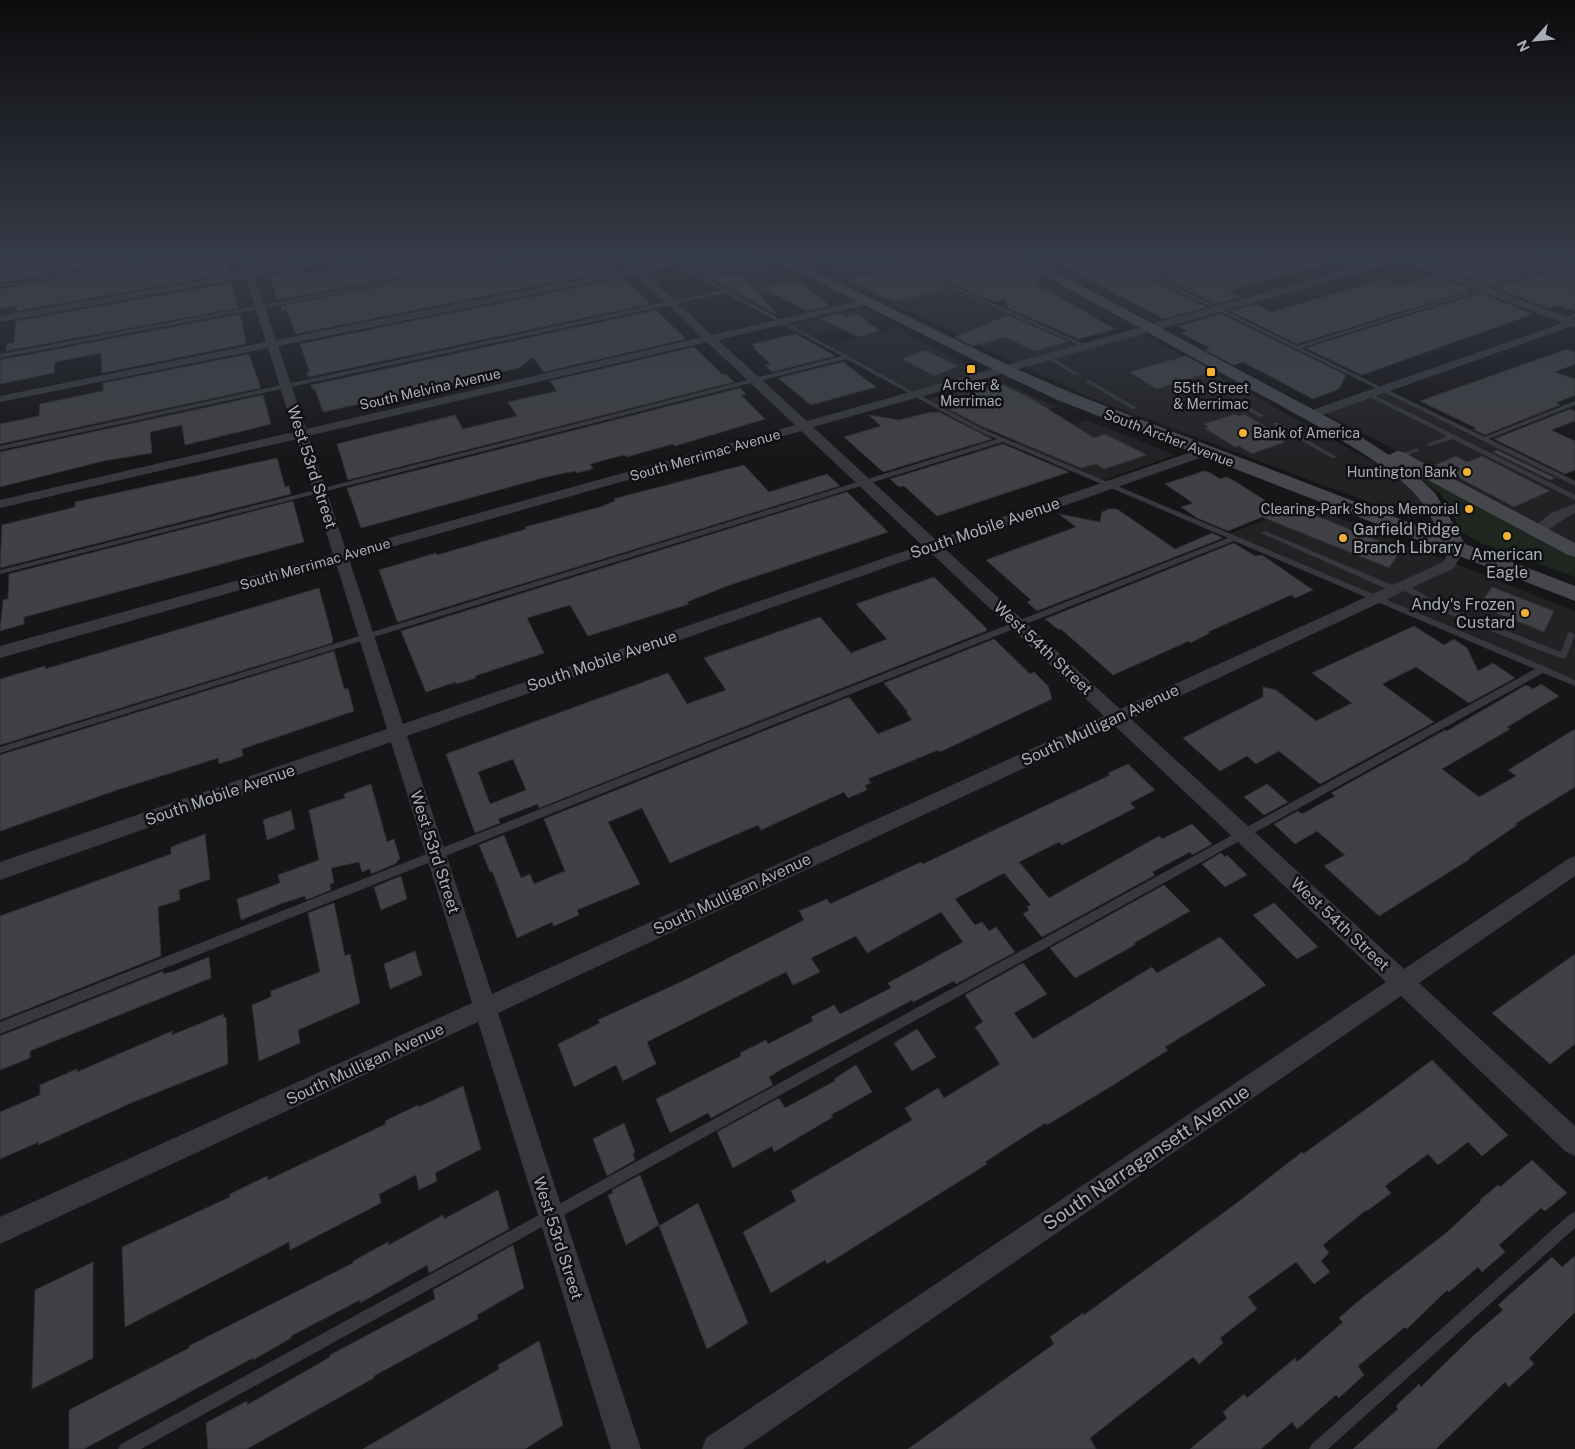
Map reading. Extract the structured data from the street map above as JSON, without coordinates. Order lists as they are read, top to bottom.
{
  "streets": {
    "main road": ["South Archer Avenue"],
    "street": [
      "South Melvina Avenue",
      "South Merrimac Avenue",
      "West 53rd Street",
      "South Mobile Avenue",
      "West 54th Street",
      "South Mulligan Avenue",
      "South Narragansett Avenue"
    ]
  },
  "crossings": [
    ["South Melvina Avenue", "West 53rd Street"],
    ["South Melvina Avenue", "West 54th Street"],
    ["South Archer Avenue", "South Merrimac Avenue"],
    ["South Archer Avenue", "South Mobile Avenue"],
    ["South Archer Avenue", "South Mulligan Avenue"],
    ["South Merrimac Avenue", "West 53rd Street"],
    ["South Merrimac Avenue", "West 54th Street"],
    ["West 53rd Street", "South Mobile Avenue"],
    ["West 53rd Street", "South Mulligan Avenue"],
    ["South Mobile Avenue", "West 54th Street"],
    ["West 54th Street", "South Mulligan Avenue"],
    ["West 54th Street", "South Narragansett Avenue"]
  ],
  "places": {
    "transit": ["Archer & Merrimac", "55th Street & Merrimac"],
    "other": [
      "Bank of America",
      "Huntington Bank",
      "Clearing-Park Shops Memorial",
      "American Eagle",
      "Garfield Ridge Branch Library",
      "Andy's Frozen Custard"
    ]
  },
  "north": "bottom left"
}
